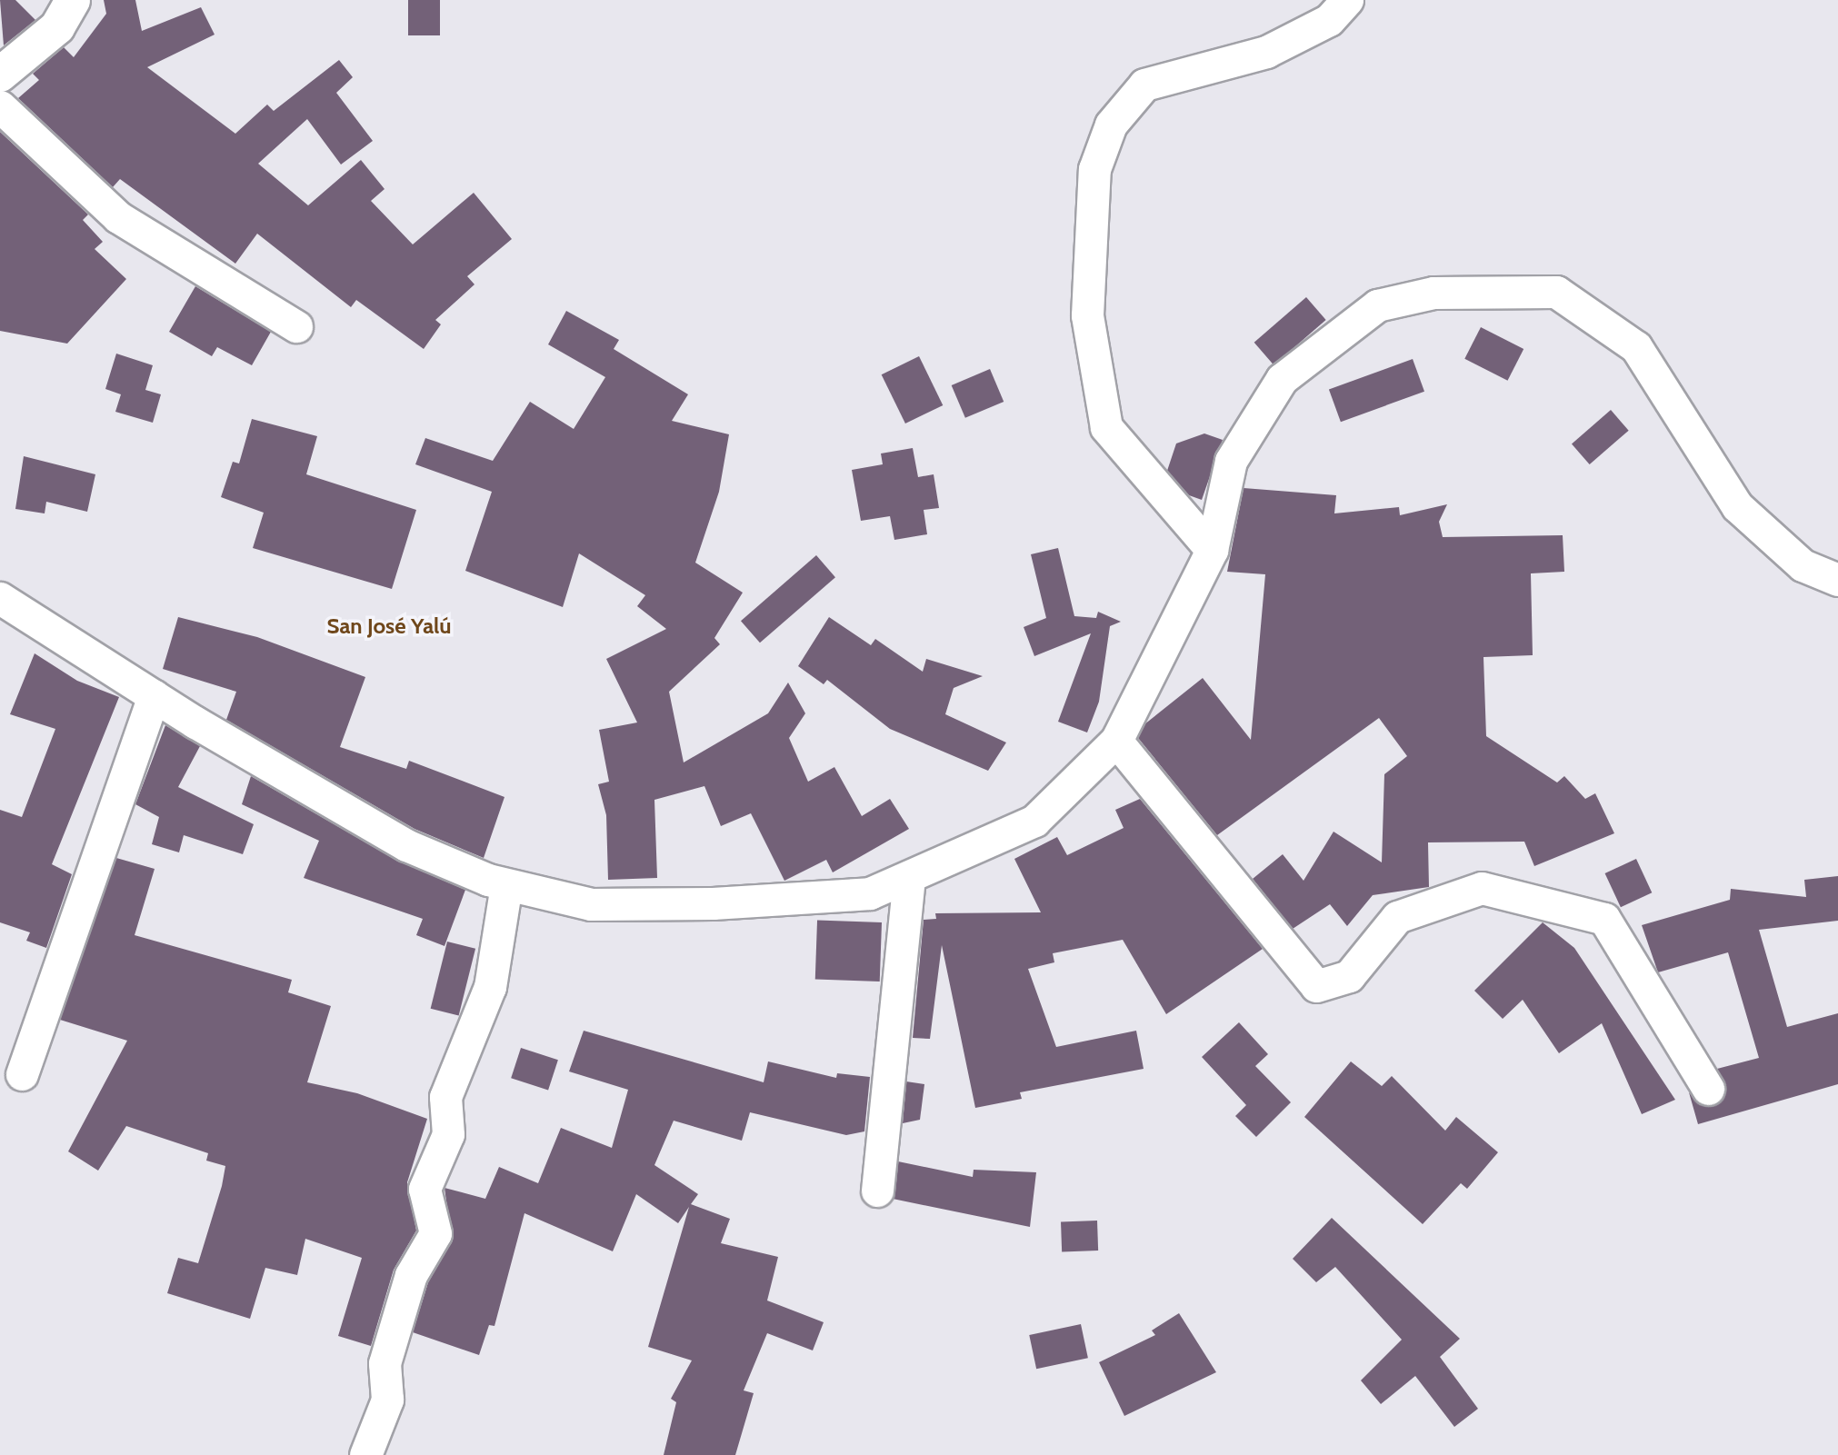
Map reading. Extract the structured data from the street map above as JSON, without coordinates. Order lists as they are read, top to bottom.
{
  "districts": ["San José Yalú"]
}
